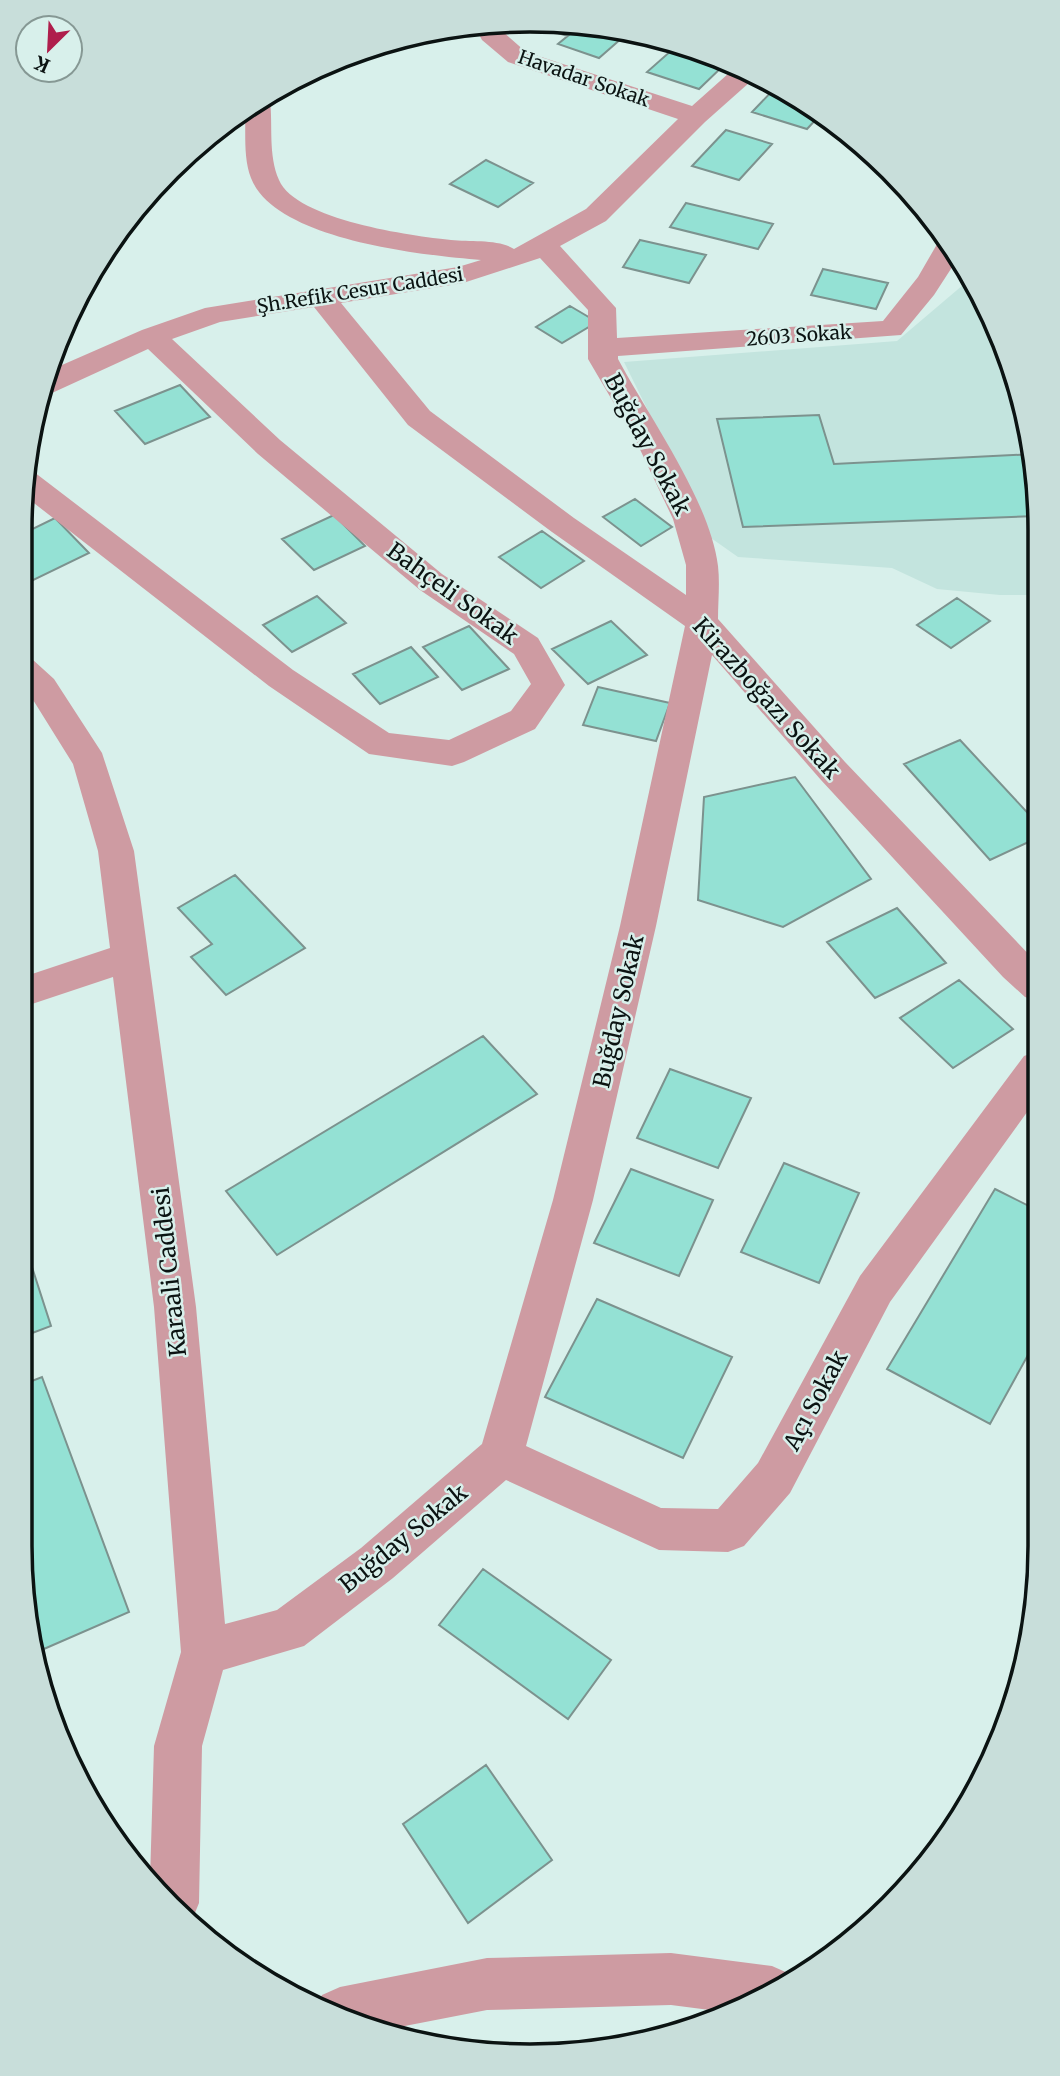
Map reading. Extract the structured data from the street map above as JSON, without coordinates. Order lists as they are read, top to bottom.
{
  "streets": {
    "street": [
      "Havadar Sokak",
      "Şh.Refik Cesur Caddesi",
      "2603 Sokak",
      "Buğday Sokak",
      "Bahçeli Sokak",
      "Kirazboğazı Sokak",
      "Karaali Caddesi",
      "Açı Sokak"
    ]
  },
  "crossings": [
    ["Havadar Sokak", "Şh.Refik Cesur Caddesi"],
    ["Şh.Refik Cesur Caddesi", "Buğday Sokak"],
    ["Şh.Refik Cesur Caddesi", "Bahçeli Sokak"],
    ["Şh.Refik Cesur Caddesi", "Kirazboğazı Sokak"],
    ["2603 Sokak", "Buğday Sokak"],
    ["Buğday Sokak", "Kirazboğazı Sokak"],
    ["Buğday Sokak", "Karaali Caddesi"],
    ["Buğday Sokak", "Açı Sokak"]
  ],
  "north": "bottom left"
}
